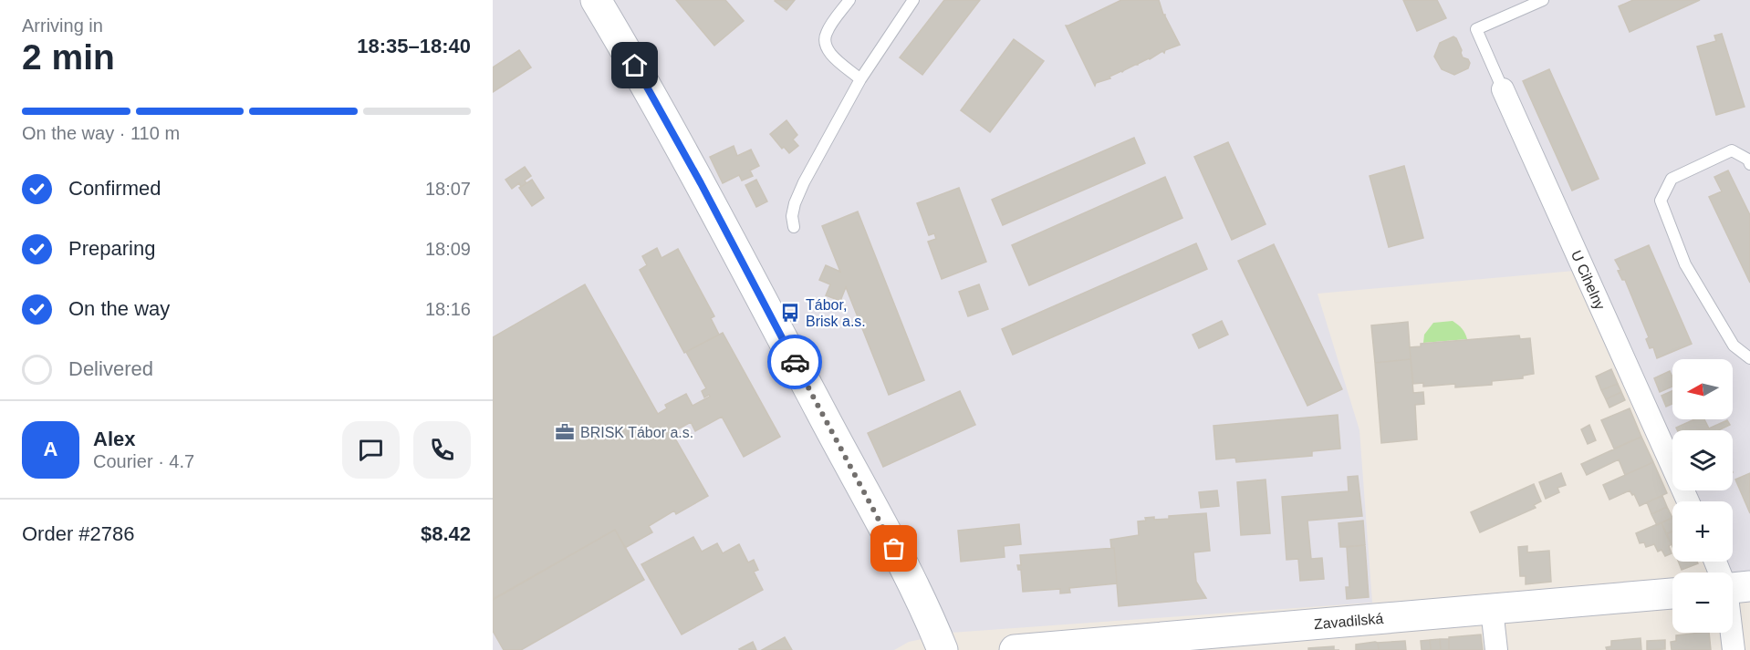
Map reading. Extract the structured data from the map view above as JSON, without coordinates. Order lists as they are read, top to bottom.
{
  "streets": {
    "main road": ["Zavadilská"],
    "street": ["U Cihelny"]
  },
  "places": {
    "bus stop": ["Tábor, Brisk a.s."],
    "office": ["BRISK Tábor a.s."]
  },
  "north": "left",
  "page": {
    "heading": ["2 min", "Arriving in", "18:35–18:40"],
    "panel": [
      "Alex",
      "Courier · 4.7",
      "Order #2786",
      "$8.42"
    ],
    "bar": "On the way · 110 m",
    "list": [
      ["Confirmed", "18:07"],
      ["Preparing", "18:09"],
      ["On the way", "18:16"],
      "Delivered"
    ],
    "map_buttons": ["+", "−"],
    "round": "A"
  }
}
